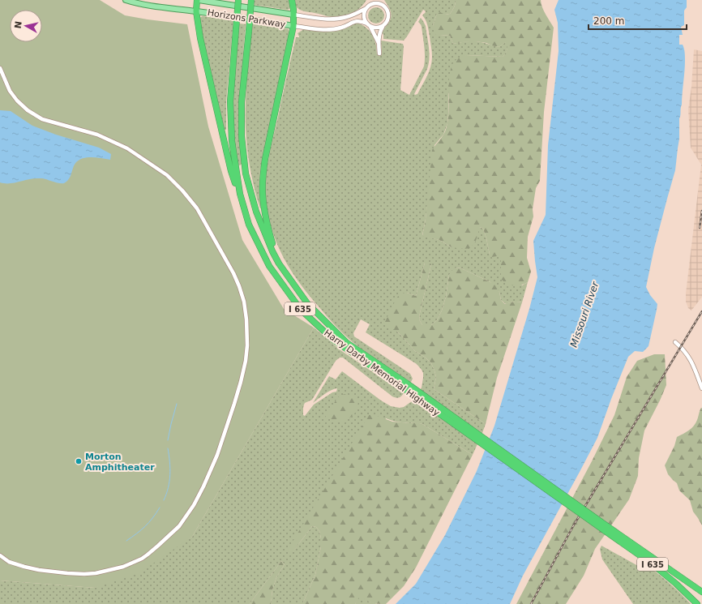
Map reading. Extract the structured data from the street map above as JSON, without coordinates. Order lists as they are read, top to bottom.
{
  "streets": {
    "highway": ["I 635", "Harry Darby Memorial Highway"],
    "main road": ["Horizons Parkway"]
  },
  "water": ["Missouri River"],
  "places": ["Morton Amphitheater"],
  "scale_bar": "200 m",
  "north": "left"
}
